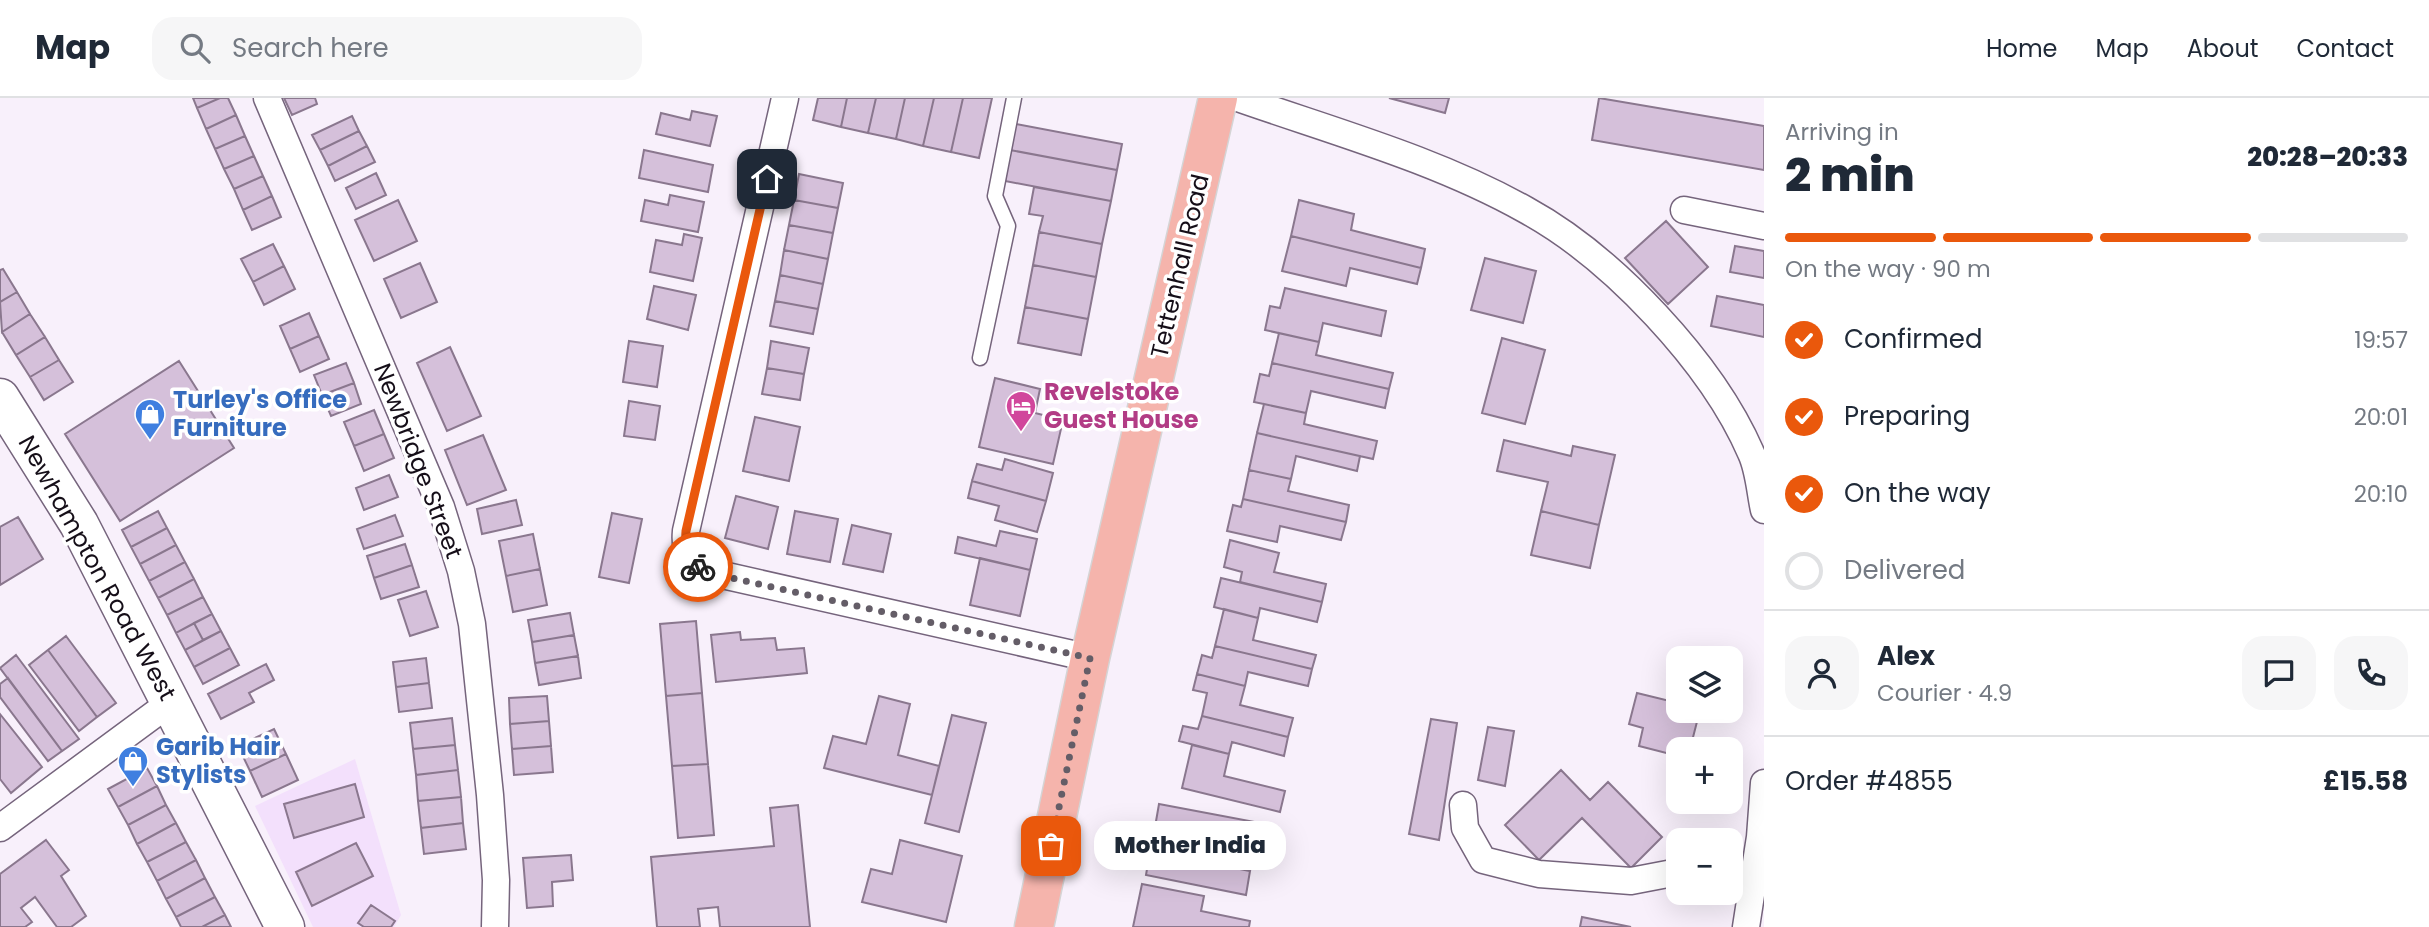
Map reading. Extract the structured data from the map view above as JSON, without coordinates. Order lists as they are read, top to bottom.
{
  "streets": {
    "highway": ["Tettenhall Road"],
    "street": ["Newbridge Street", "Newhampton Road West"]
  },
  "places": {
    "hotel": ["Revelstoke Guest House"],
    "shop": ["Turley's Office Furniture", "Garib Hair Stylists"],
    "other": ["Mother India"]
  },
  "page": {
    "header": "Map",
    "search": "Search here",
    "nav": [
      "Home",
      "Map",
      "About",
      "Contact"
    ],
    "heading": ["2 min", "Arriving in", "20:28–20:33"],
    "panel": [
      "Alex",
      "Courier · 4.9",
      "Order #4855",
      "£15.58"
    ],
    "bar": "On the way · 90 m",
    "list": [
      ["Confirmed", "19:57"],
      ["Preparing", "20:01"],
      ["On the way", "20:10"],
      "Delivered"
    ],
    "map_buttons": ["+", "−"],
    "bubble": "Mother India"
  }
}
